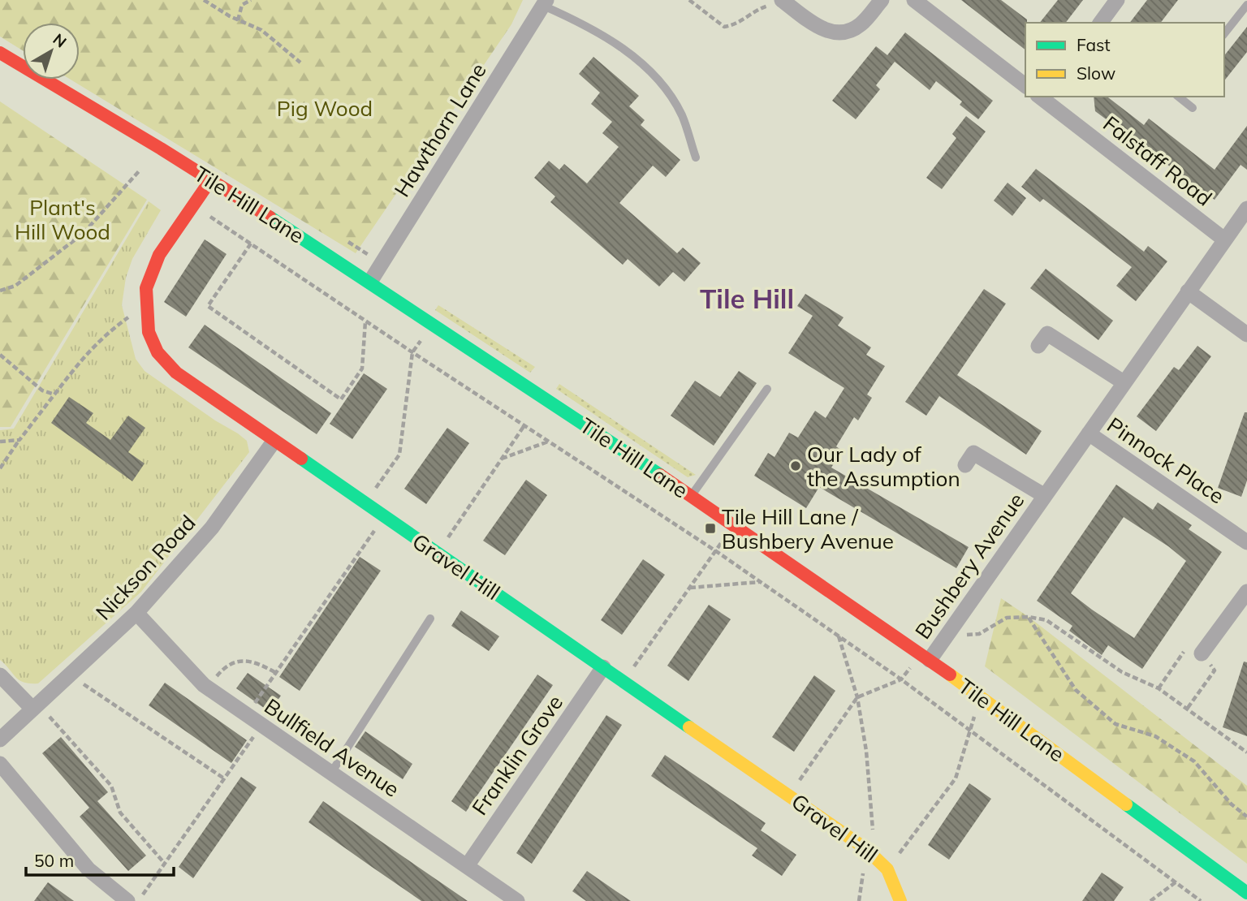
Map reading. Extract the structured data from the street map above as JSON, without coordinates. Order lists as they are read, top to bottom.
{
  "streets": {
    "main road": ["Tile Hill Lane", "Gravel Hill"],
    "street": [
      "Hawthorn Lane",
      "Falstaff Road",
      "Pinnock Place",
      "Bushbery Avenue",
      "Nickson Road",
      "Bullfield Avenue",
      "Franklin Grove"
    ]
  },
  "crossings": [
    ["Hawthorn Lane", "Tile Hill Lane"],
    ["Falstaff Road", "Bushbery Avenue"],
    ["Tile Hill Lane", "Bushbery Avenue"],
    ["Tile Hill Lane", "Gravel Hill"],
    ["Pinnock Place", "Bushbery Avenue"],
    ["Gravel Hill", "Nickson Road"],
    ["Gravel Hill", "Franklin Grove"],
    ["Nickson Road", "Bullfield Avenue"],
    ["Bullfield Avenue", "Franklin Grove"]
  ],
  "districts": ["Tile Hill"],
  "parks": ["Pig Wood", "Plant's Hill Wood"],
  "places": {
    "other": ["Our Lady of the Assumption"],
    "transit": ["Tile Hill Lane / Bushbery Avenue"]
  },
  "legend": ["Fast", "Slow"],
  "scale_bar": "50 m",
  "north": "top right"
}
